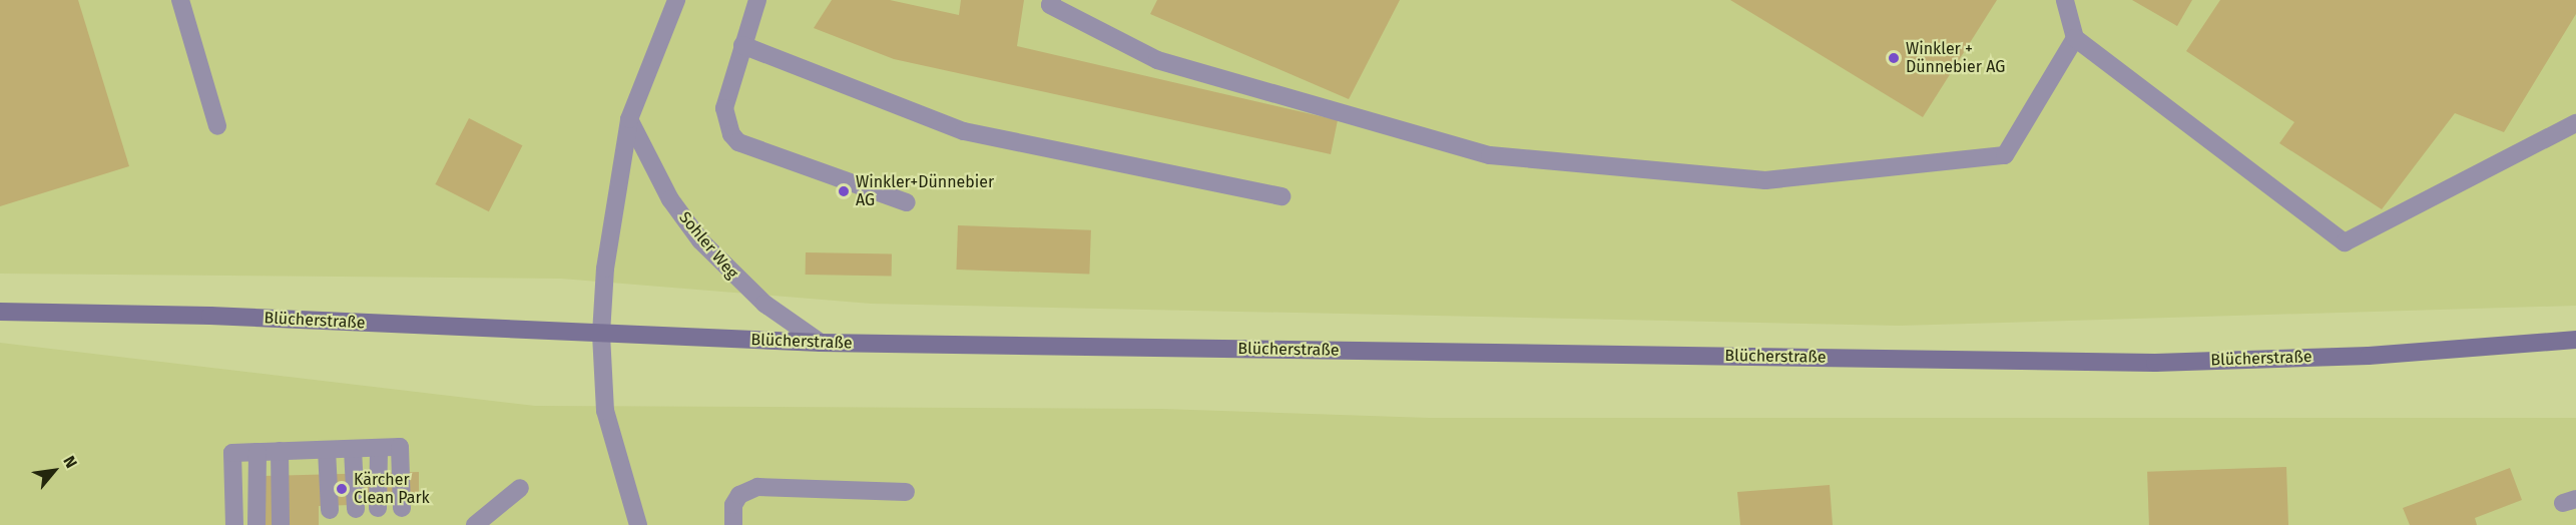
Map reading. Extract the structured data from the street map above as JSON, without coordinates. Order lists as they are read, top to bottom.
{
  "streets": {
    "street": ["Sohler Weg", "Blücherstraße"]
  },
  "crossings": [
    ["Sohler Weg", "Blücherstraße"]
  ],
  "places": ["Winkler + Dünnebier AG", "Winkler+Dünnebier AG", "Kärcher Clean Park"],
  "north": "top right"
}
